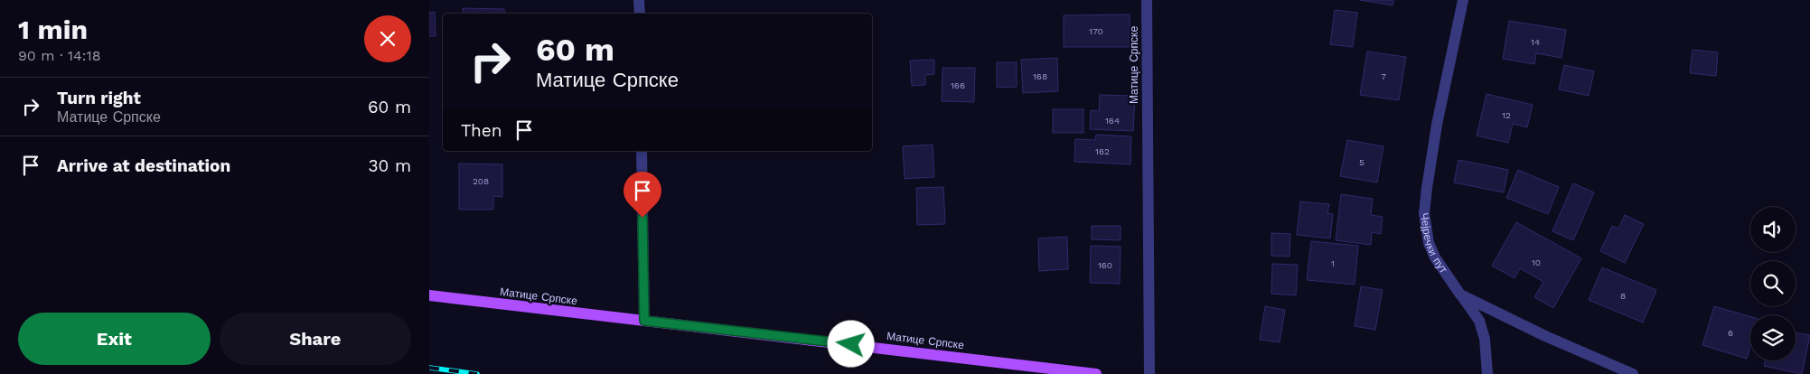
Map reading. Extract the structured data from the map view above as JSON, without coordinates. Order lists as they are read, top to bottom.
{
  "streets": {
    "main road": ["Матице Српске"],
    "street": ["Чејречки пут"]
  },
  "house_numbers": [
    "170",
    "14",
    "168",
    "7",
    "166",
    "12",
    "164",
    "162",
    "5",
    "208",
    "10",
    "1",
    "160",
    "8",
    "6"
  ],
  "page": {
    "heading": ["1 min", "90 m · 14:18"],
    "turn": ["60 m", "Матице Српске"],
    "list": [
      {
        "name": "Turn right",
        "note": "Матице Српске",
        "value": "60 m"
      },
      {
        "name": "Arrive at destination",
        "value": "30 m"
      }
    ],
    "then": "Then",
    "buttons": ["Exit", "Share"]
  }
}
